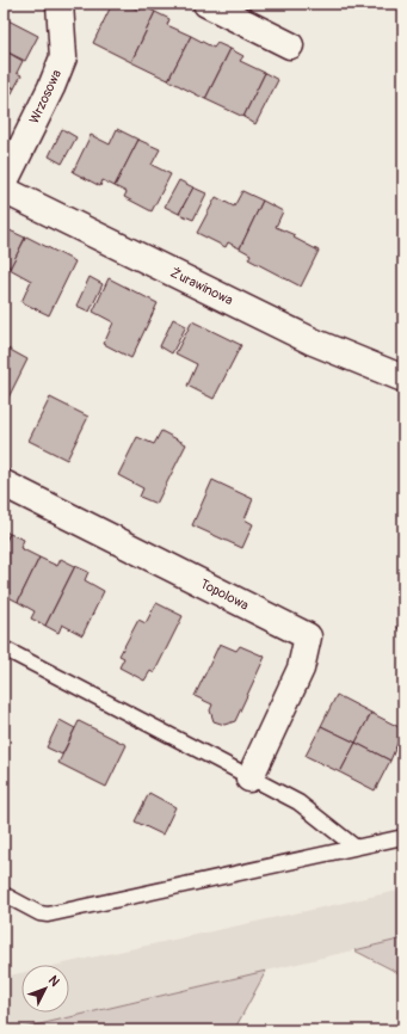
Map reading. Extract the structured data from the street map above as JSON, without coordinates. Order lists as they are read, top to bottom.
{
  "streets": {
    "street": ["Wrzosowa", "Żurawinowa", "Topolowa"]
  },
  "north": "top right"
}
